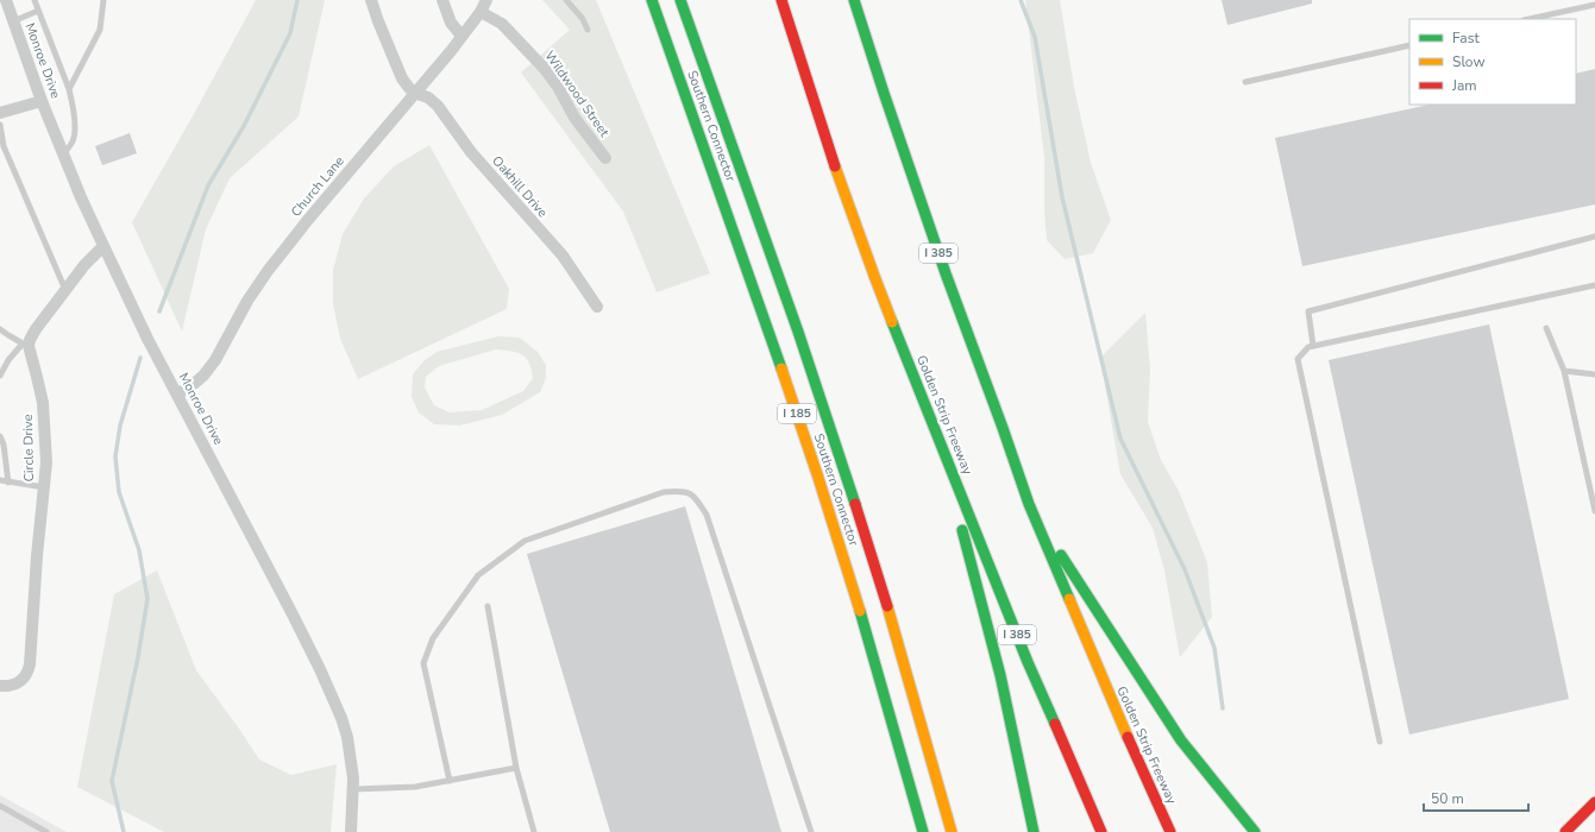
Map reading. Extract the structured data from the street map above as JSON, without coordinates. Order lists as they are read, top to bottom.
{
  "streets": {
    "main road": [
      "Southern Connector",
      "I 385",
      "I 185",
      "Golden Strip Freeway"
    ],
    "street": [
      "Monroe Drive",
      "Wildwood Street",
      "Church Lane",
      "Oakhill Drive",
      "Circle Drive"
    ]
  },
  "crossings": [
    ["Monroe Drive", "Church Lane"],
    ["Wildwood Street", "Church Lane"],
    ["Church Lane", "Oakhill Drive"]
  ],
  "legend": ["Fast", "Slow", "Jam"],
  "scale_bar": "50 m"
}
